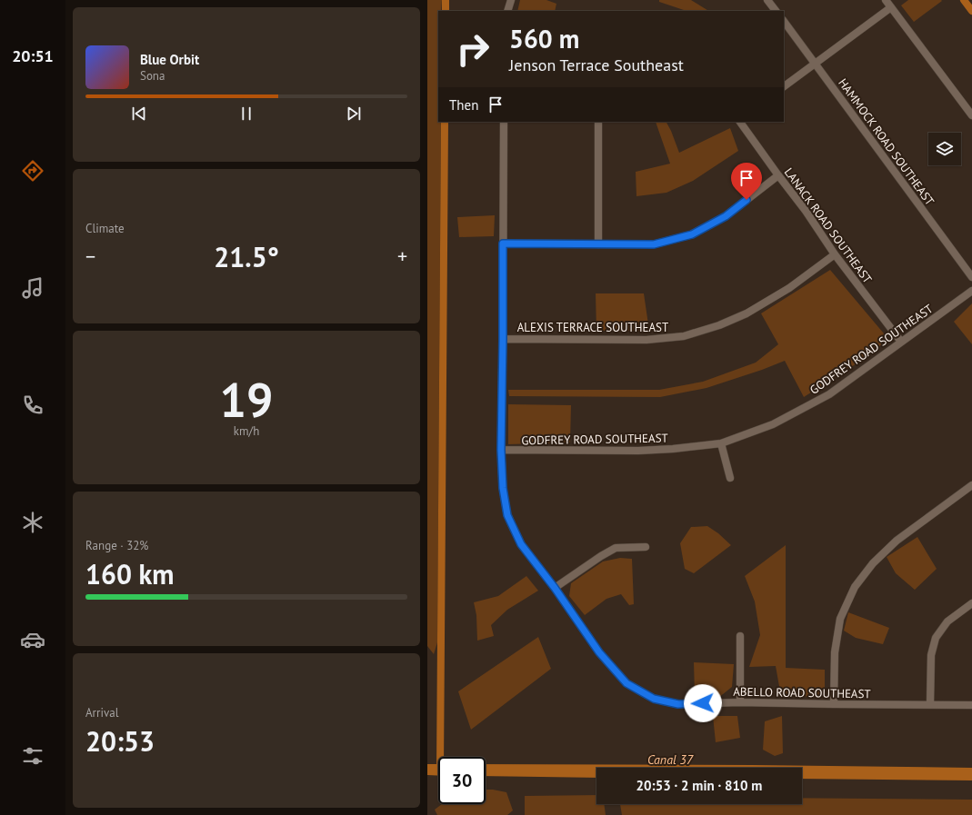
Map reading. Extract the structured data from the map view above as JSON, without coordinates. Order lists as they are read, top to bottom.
{
  "streets": {
    "street": [
      "HAMMOCK ROAD SOUTHEAST",
      "LANACK ROAD SOUTHEAST",
      "ALEXIS TERRACE SOUTHEAST",
      "GODFREY ROAD SOUTHEAST",
      "ABELLO ROAD SOUTHEAST"
    ]
  },
  "crossings": [
    ["LANACK ROAD SOUTHEAST", "ALEXIS TERRACE SOUTHEAST"],
    ["LANACK ROAD SOUTHEAST", "GODFREY ROAD SOUTHEAST"],
    ["ALEXIS TERRACE SOUTHEAST", "ABELLO ROAD SOUTHEAST"],
    ["GODFREY ROAD SOUTHEAST", "ABELLO ROAD SOUTHEAST"]
  ],
  "water": ["Canal 37"],
  "page": {
    "tabs": "20:51",
    "turn": ["560 m", "Jenson Terrace Southeast"],
    "song": ["Blue Orbit", "Sona"],
    "then": "Then",
    "tile": [
      "Climate",
      ["19", "km/h"],
      ["Range · 32%", "160 km"],
      ["Arrival", "20:53"]
    ],
    "heat": ["−", "21.5°", "+"],
    "limit": "30",
    "trip": "20:53 · 2 min · 810 m"
  }
}
